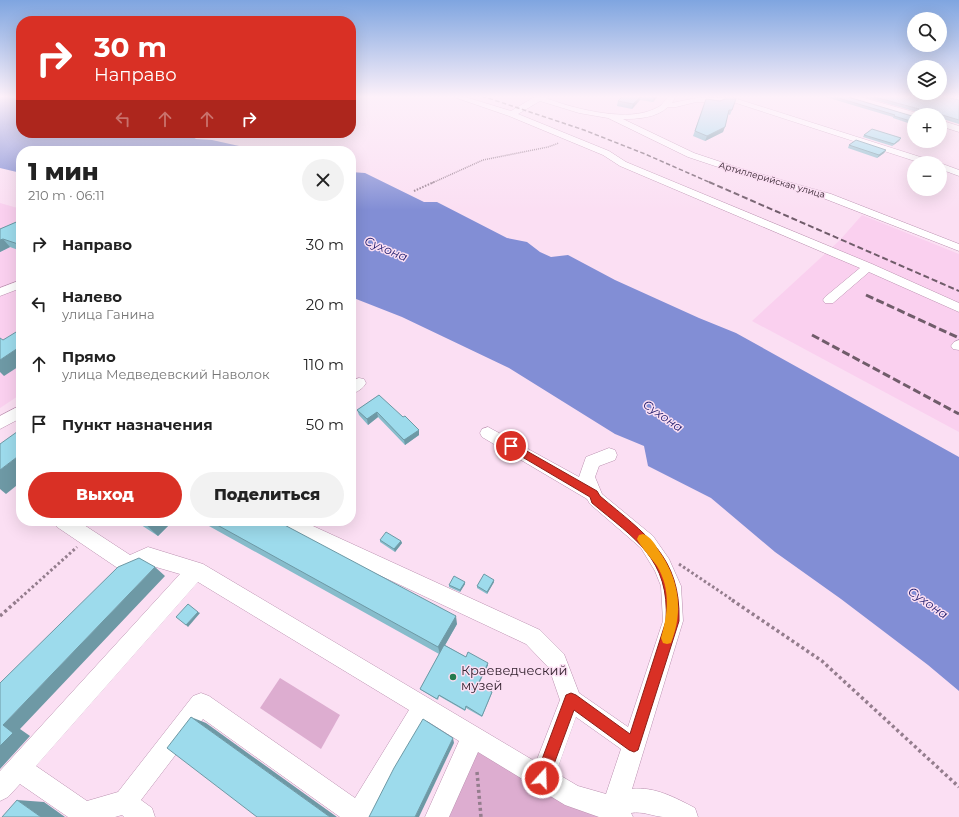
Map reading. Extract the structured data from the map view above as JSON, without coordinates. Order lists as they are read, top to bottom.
{
  "streets": {
    "street": ["Артиллерийская улица"]
  },
  "water": ["Сухона"],
  "places": ["Краеведческий музей"],
  "page": {
    "map_buttons": ["+", "−"],
    "turn": ["30 m", "Направо"],
    "heading": ["1 мин", "210 m · 06:11"],
    "list": [
      {
        "name": "Направо",
        "value": "30 m"
      },
      {
        "name": "Налево",
        "note": "улица Ганина",
        "value": "20 m"
      },
      {
        "name": "Прямо",
        "note": "улица Медведевский Наволок",
        "value": "110 m"
      },
      {
        "name": "Пункт назначения",
        "value": "50 m"
      }
    ],
    "buttons": ["Выход", "Поделиться"]
  }
}
